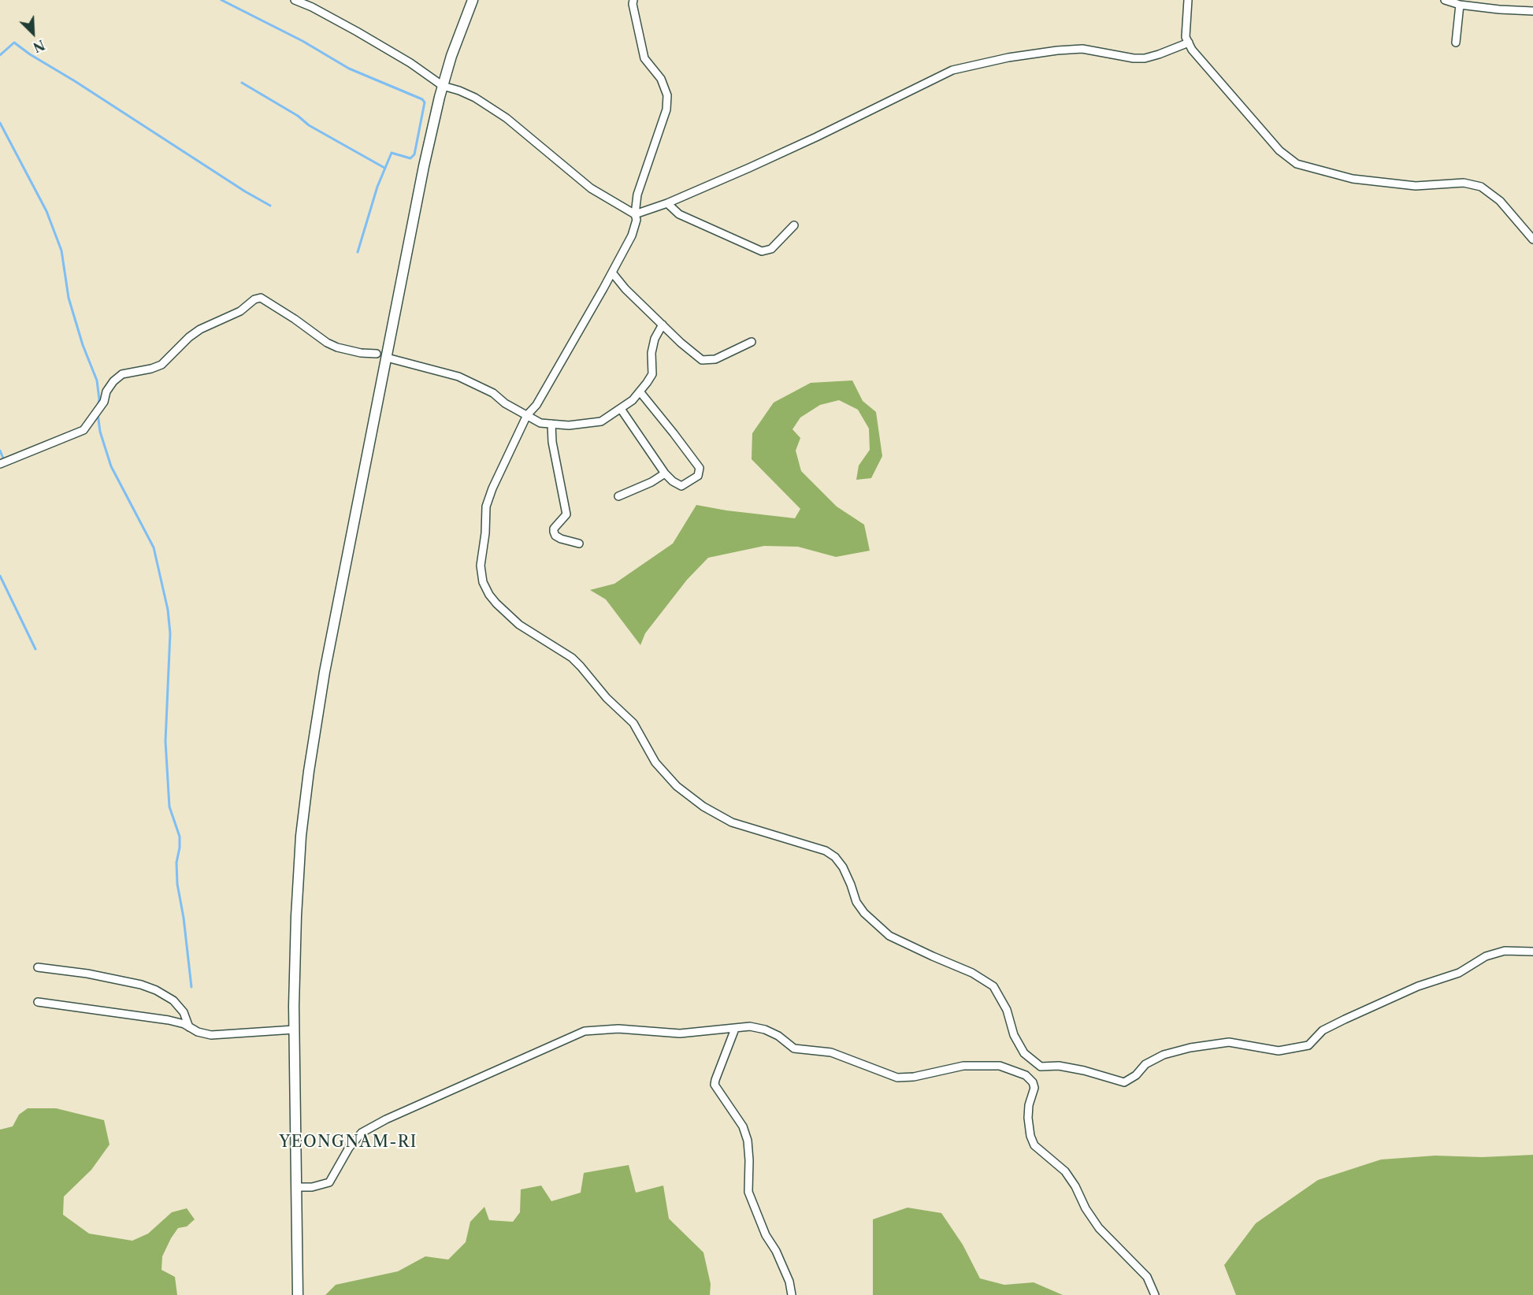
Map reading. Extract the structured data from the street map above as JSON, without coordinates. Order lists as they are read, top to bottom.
{
  "districts": ["YEONGNAM-RI"],
  "north": "bottom right"
}
